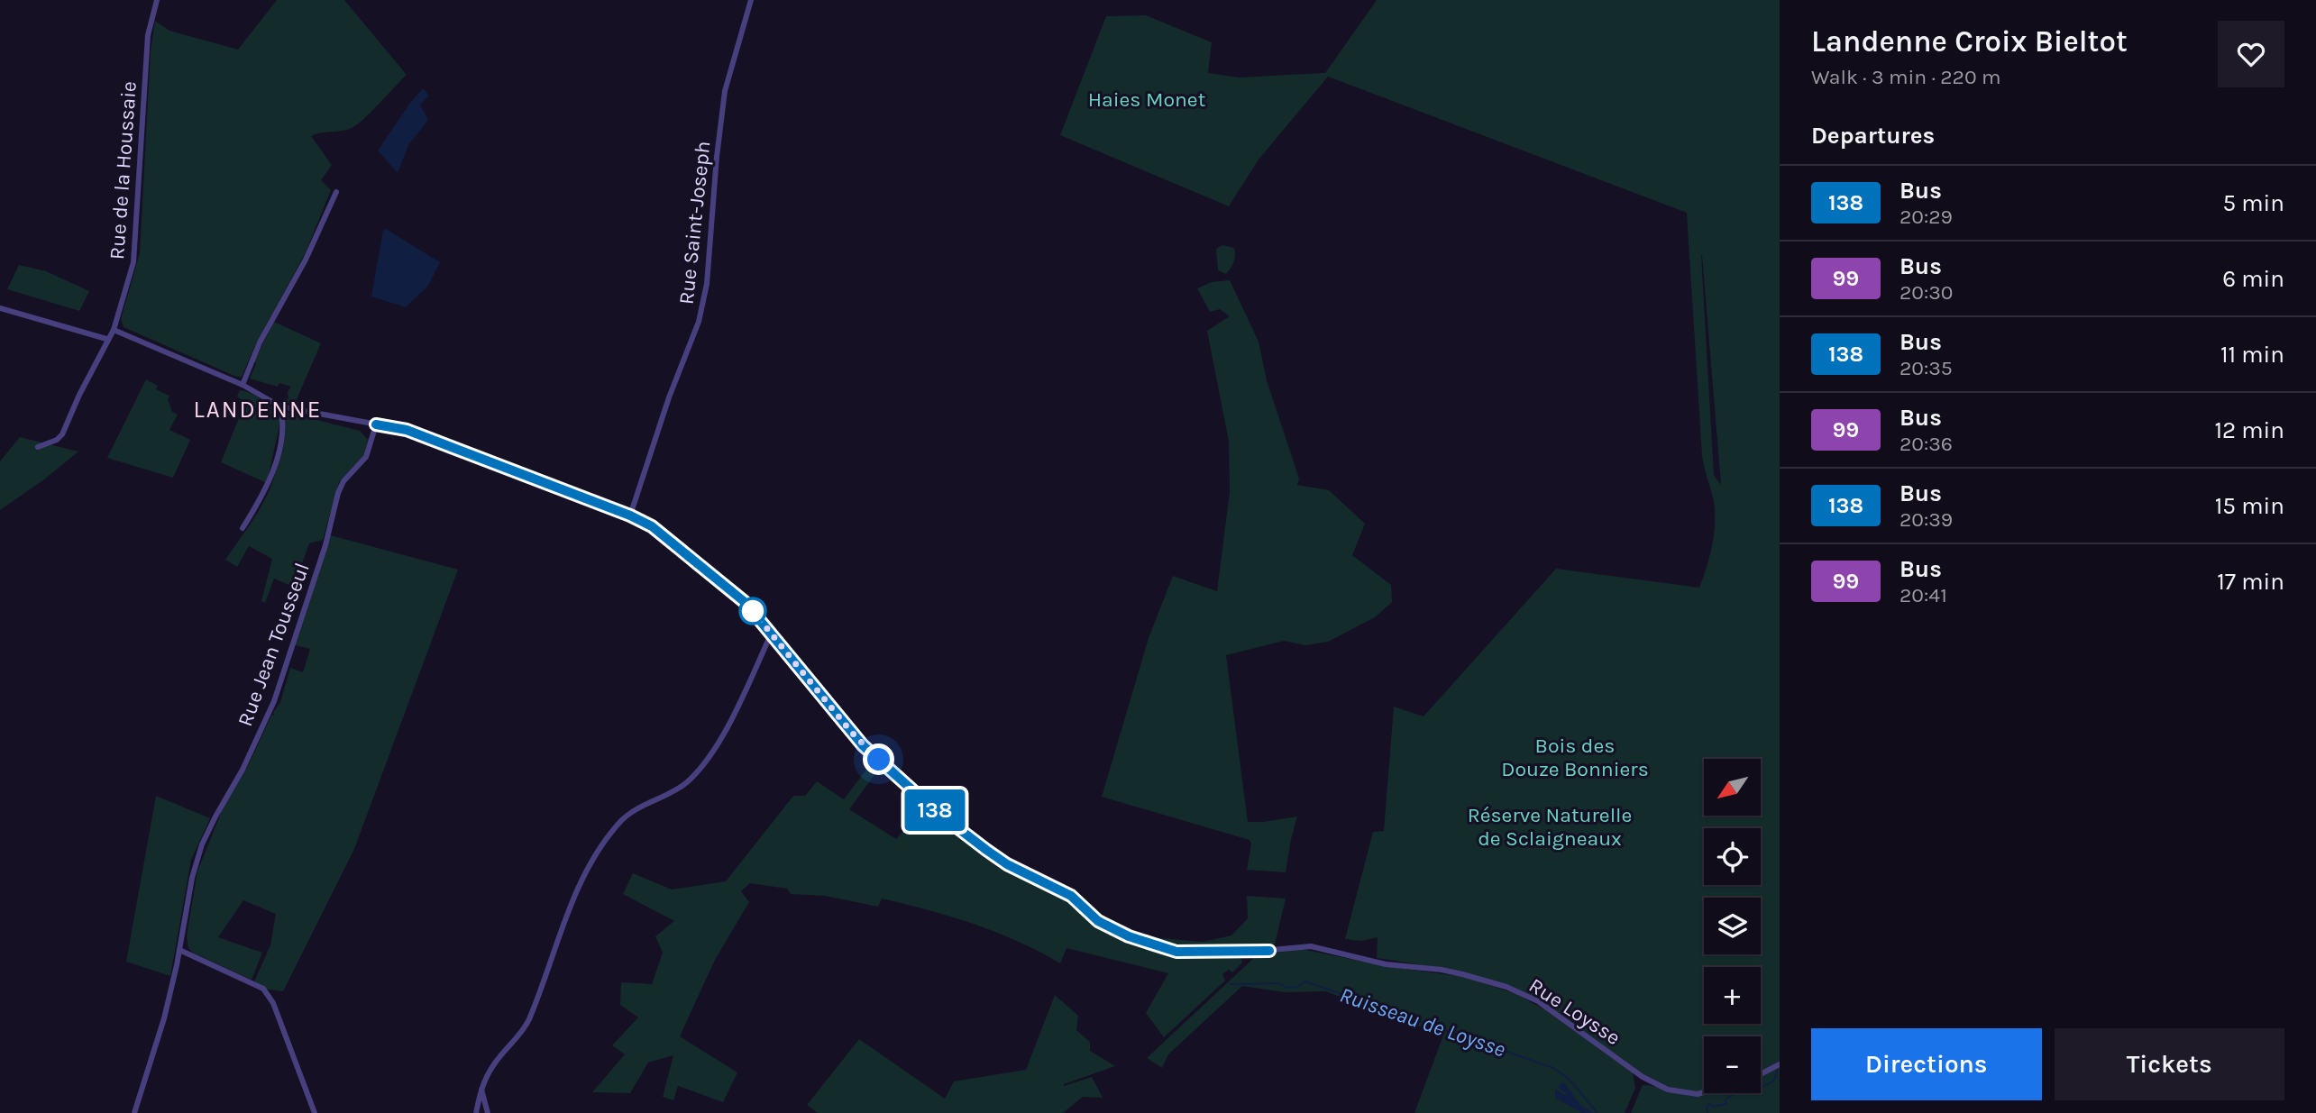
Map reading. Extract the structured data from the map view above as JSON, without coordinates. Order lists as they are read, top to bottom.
{
  "streets": {
    "street": [
      "Rue de la Houssaie",
      "Rue Saint-Joseph",
      "Rue Jean Tousseul",
      "Rue Loysse"
    ]
  },
  "crossings": [
    ["Rue de la Houssaie", "Rue Loysse"],
    ["Rue Saint-Joseph", "Rue Loysse"],
    ["Rue Jean Tousseul", "Rue Loysse"]
  ],
  "districts": ["LANDENNE"],
  "water": ["Ruisseau de Loysse"],
  "parks": ["Haies Monet", "Bois des Douze Bonniers", "Réserve Naturelle de Sclaigneaux"],
  "lines": ["bus line 138"],
  "north": "bottom left",
  "page": {
    "on_map": "138",
    "heading": [
      ["Landenne Croix Bieltot", "Walk · 3 min · 220 m"],
      "Departures"
    ],
    "list": [
      {
        "mark": "138",
        "name": "Bus",
        "note": "20:29",
        "value": "5 min"
      },
      {
        "mark": "99",
        "name": "Bus",
        "note": "20:30",
        "value": "6 min"
      },
      {
        "mark": "138",
        "name": "Bus",
        "note": "20:35",
        "value": "11 min"
      },
      {
        "mark": "99",
        "name": "Bus",
        "note": "20:36",
        "value": "12 min"
      },
      {
        "mark": "138",
        "name": "Bus",
        "note": "20:39",
        "value": "15 min"
      },
      {
        "mark": "99",
        "name": "Bus",
        "note": "20:41",
        "value": "17 min"
      }
    ],
    "map_buttons": ["+", "−"],
    "buttons": ["Directions", "Tickets"]
  }
}
